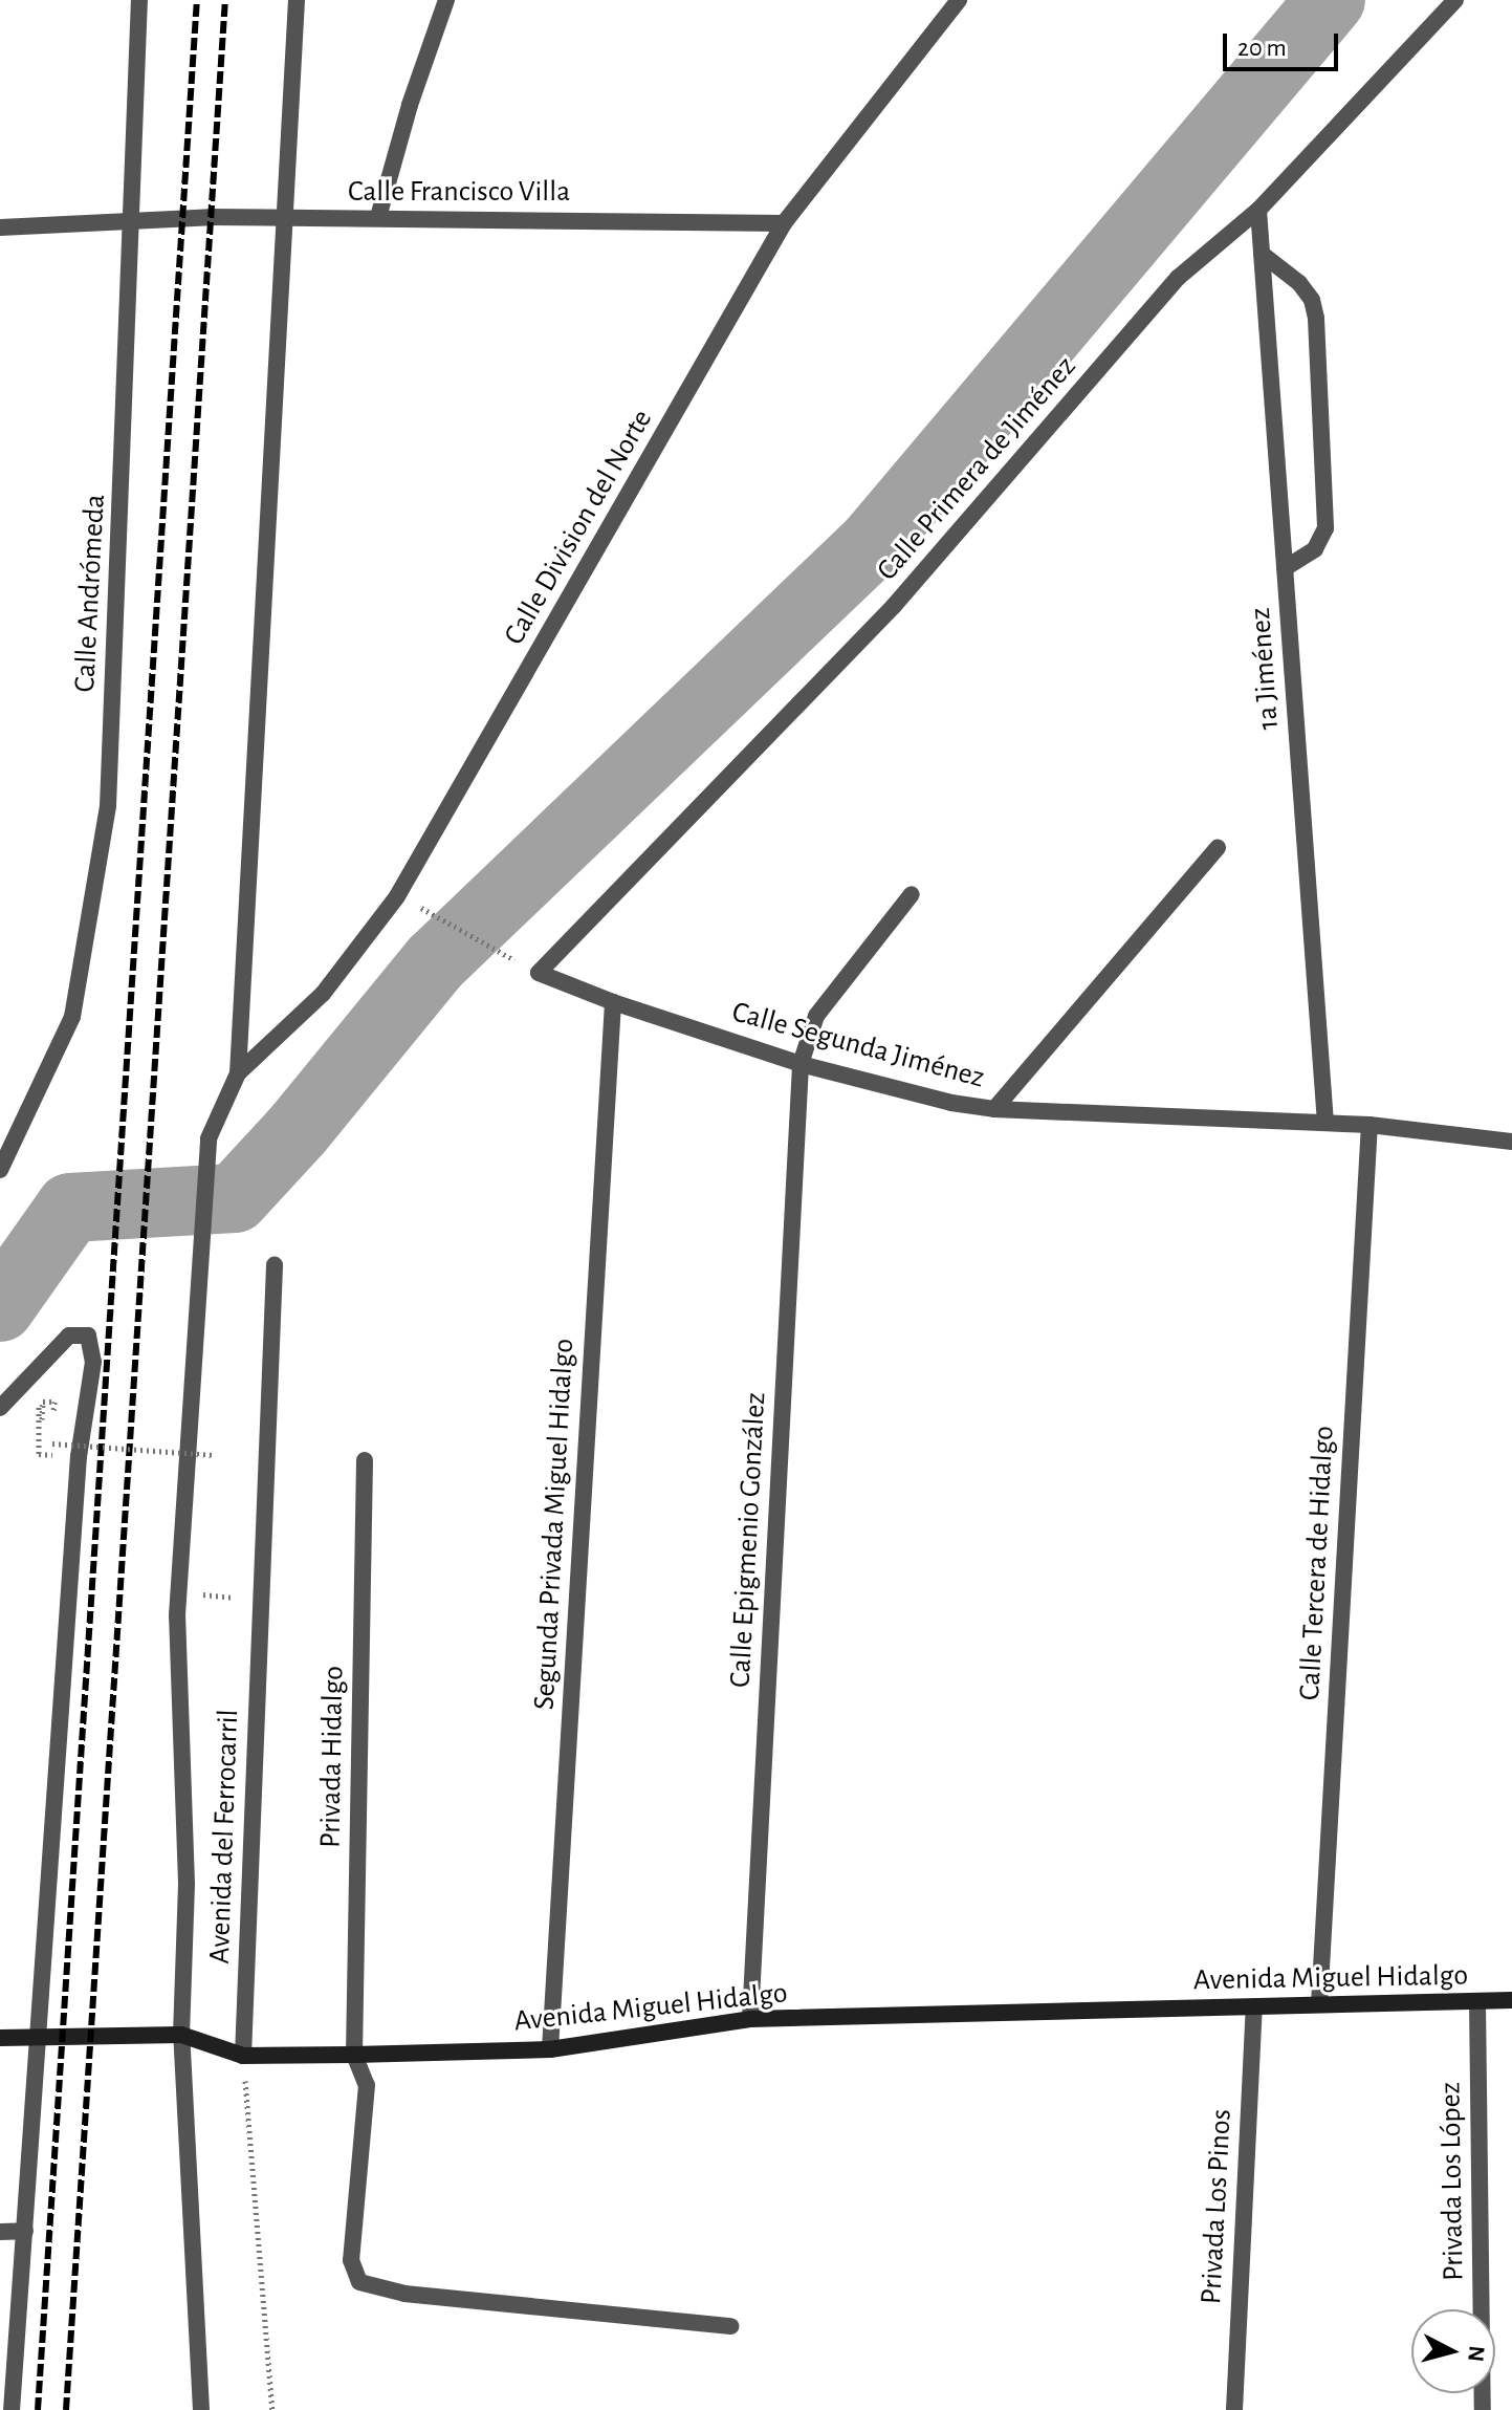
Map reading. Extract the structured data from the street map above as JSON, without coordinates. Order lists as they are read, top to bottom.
{
  "streets": {
    "street": [
      "Calle Francisco Villa",
      "Calle Primera de Jiménez",
      "Calle Division del Norte",
      "Calle Andrómeda",
      "1a Jiménez",
      "Calle Segunda Jiménez",
      "Segunda Privada Miguel Hidalgo",
      "Calle Epigmenio González",
      "Calle Tercera de Hidalgo",
      "Privada Hidalgo",
      "Avenida del Ferrocarril",
      "Avenida Miguel Hidalgo",
      "Privada Los López",
      "Privada Los Pinos"
    ]
  },
  "crossings": [
    ["Calle Francisco Villa", "Calle Division del Norte"],
    ["Calle Francisco Villa", "Calle Andrómeda"],
    ["Calle Primera de Jiménez", "1a Jiménez"],
    ["Calle Primera de Jiménez", "Calle Segunda Jiménez"],
    ["1a Jiménez", "Calle Segunda Jiménez"],
    ["Calle Segunda Jiménez", "Segunda Privada Miguel Hidalgo"],
    ["Calle Segunda Jiménez", "Calle Epigmenio González"],
    ["Calle Segunda Jiménez", "Calle Tercera de Hidalgo"],
    ["Segunda Privada Miguel Hidalgo", "Avenida Miguel Hidalgo"],
    ["Calle Epigmenio González", "Avenida Miguel Hidalgo"],
    ["Calle Tercera de Hidalgo", "Avenida Miguel Hidalgo"],
    ["Privada Hidalgo", "Avenida Miguel Hidalgo"],
    ["Avenida del Ferrocarril", "Avenida Miguel Hidalgo"],
    ["Avenida Miguel Hidalgo", "Privada Los López"],
    ["Avenida Miguel Hidalgo", "Privada Los Pinos"]
  ],
  "scale_bar": "20 m",
  "north": "right"
}
